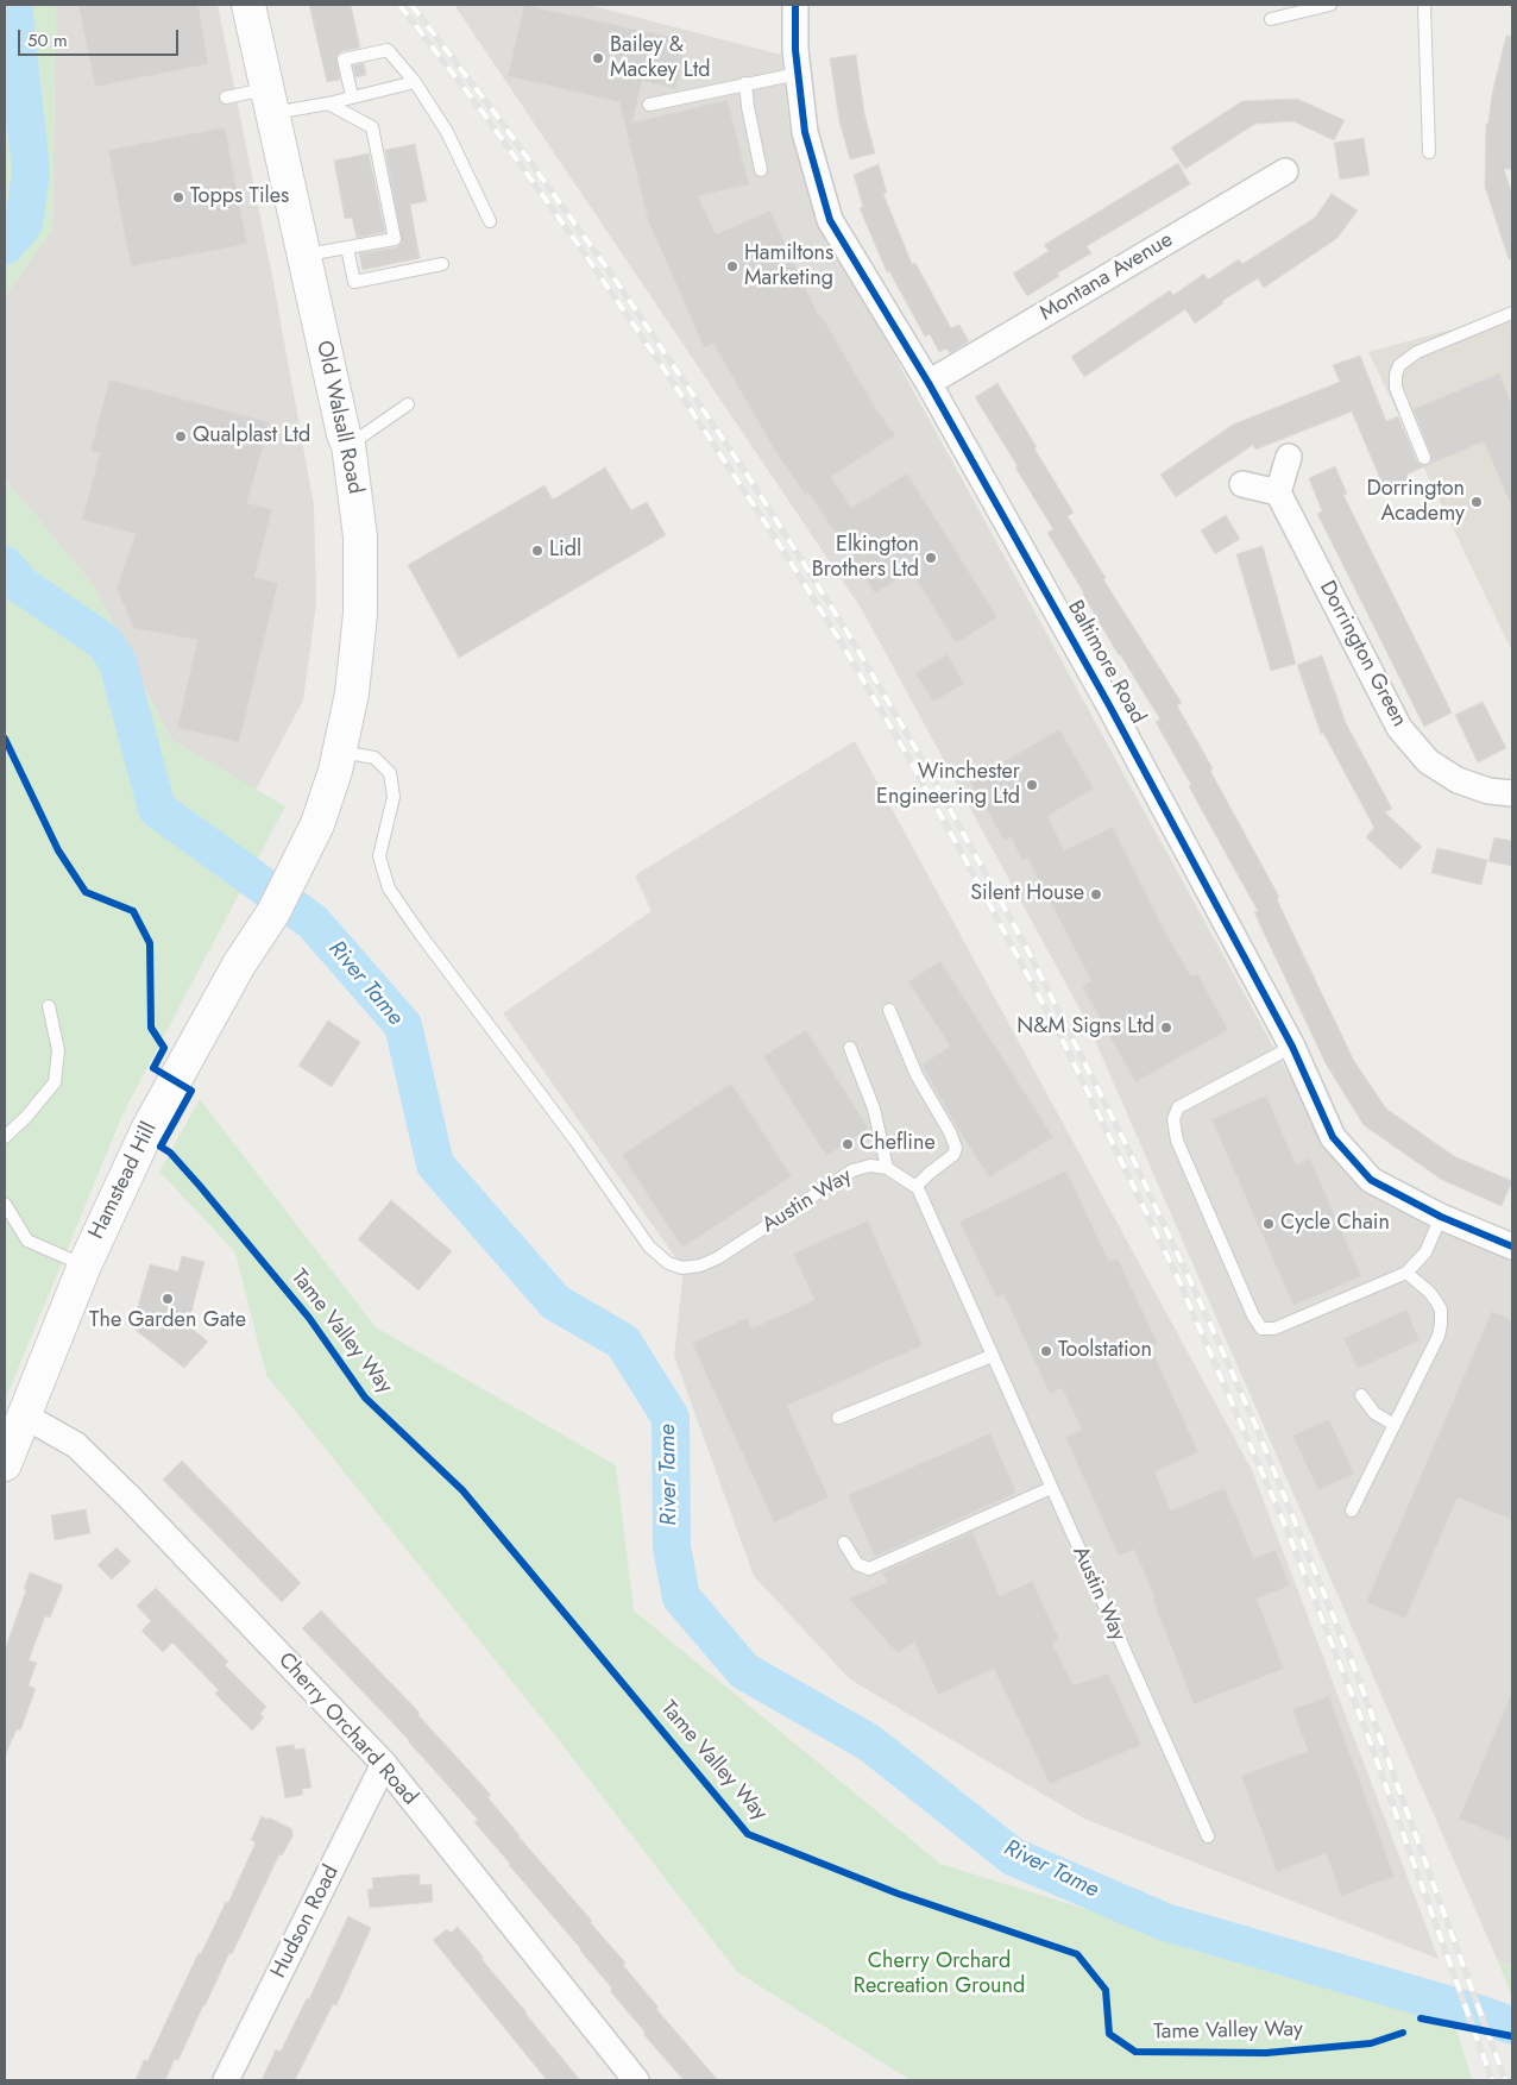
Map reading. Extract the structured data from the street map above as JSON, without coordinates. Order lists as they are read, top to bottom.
{
  "streets": {
    "main road": ["Old Walsall Road", "Hamstead Hill"],
    "street": [
      "Montana Avenue",
      "Dorrington Green",
      "Baltimore Road",
      "Cherry Orchard Road",
      "Hudson Road"
    ],
    "lane": ["Austin Way"],
    "cycle path": ["Tame Valley Way"]
  },
  "crossings": [
    ["Montana Avenue", "Baltimore Road"],
    ["Old Walsall Road", "Hamstead Hill"],
    ["Old Walsall Road", "Austin Way"],
    ["Hamstead Hill", "Cherry Orchard Road"],
    ["Cherry Orchard Road", "Hudson Road"]
  ],
  "water": ["River Tame"],
  "parks": ["Cherry Orchard Recreation Ground"],
  "places": [
    "Bailey & Mackey Ltd",
    "Topps Tiles",
    "Hamiltons Marketing",
    "Qualplast Ltd",
    "Dorrington Academy",
    "Lidl",
    "Elkington Brothers Ltd",
    "Winchester Engineering Ltd",
    "Silent House",
    "N&M Signs Ltd",
    "Chefline",
    "Cycle Chain",
    "The Garden Gate",
    "Toolstation"
  ],
  "scale_bar": "50 m"
}
